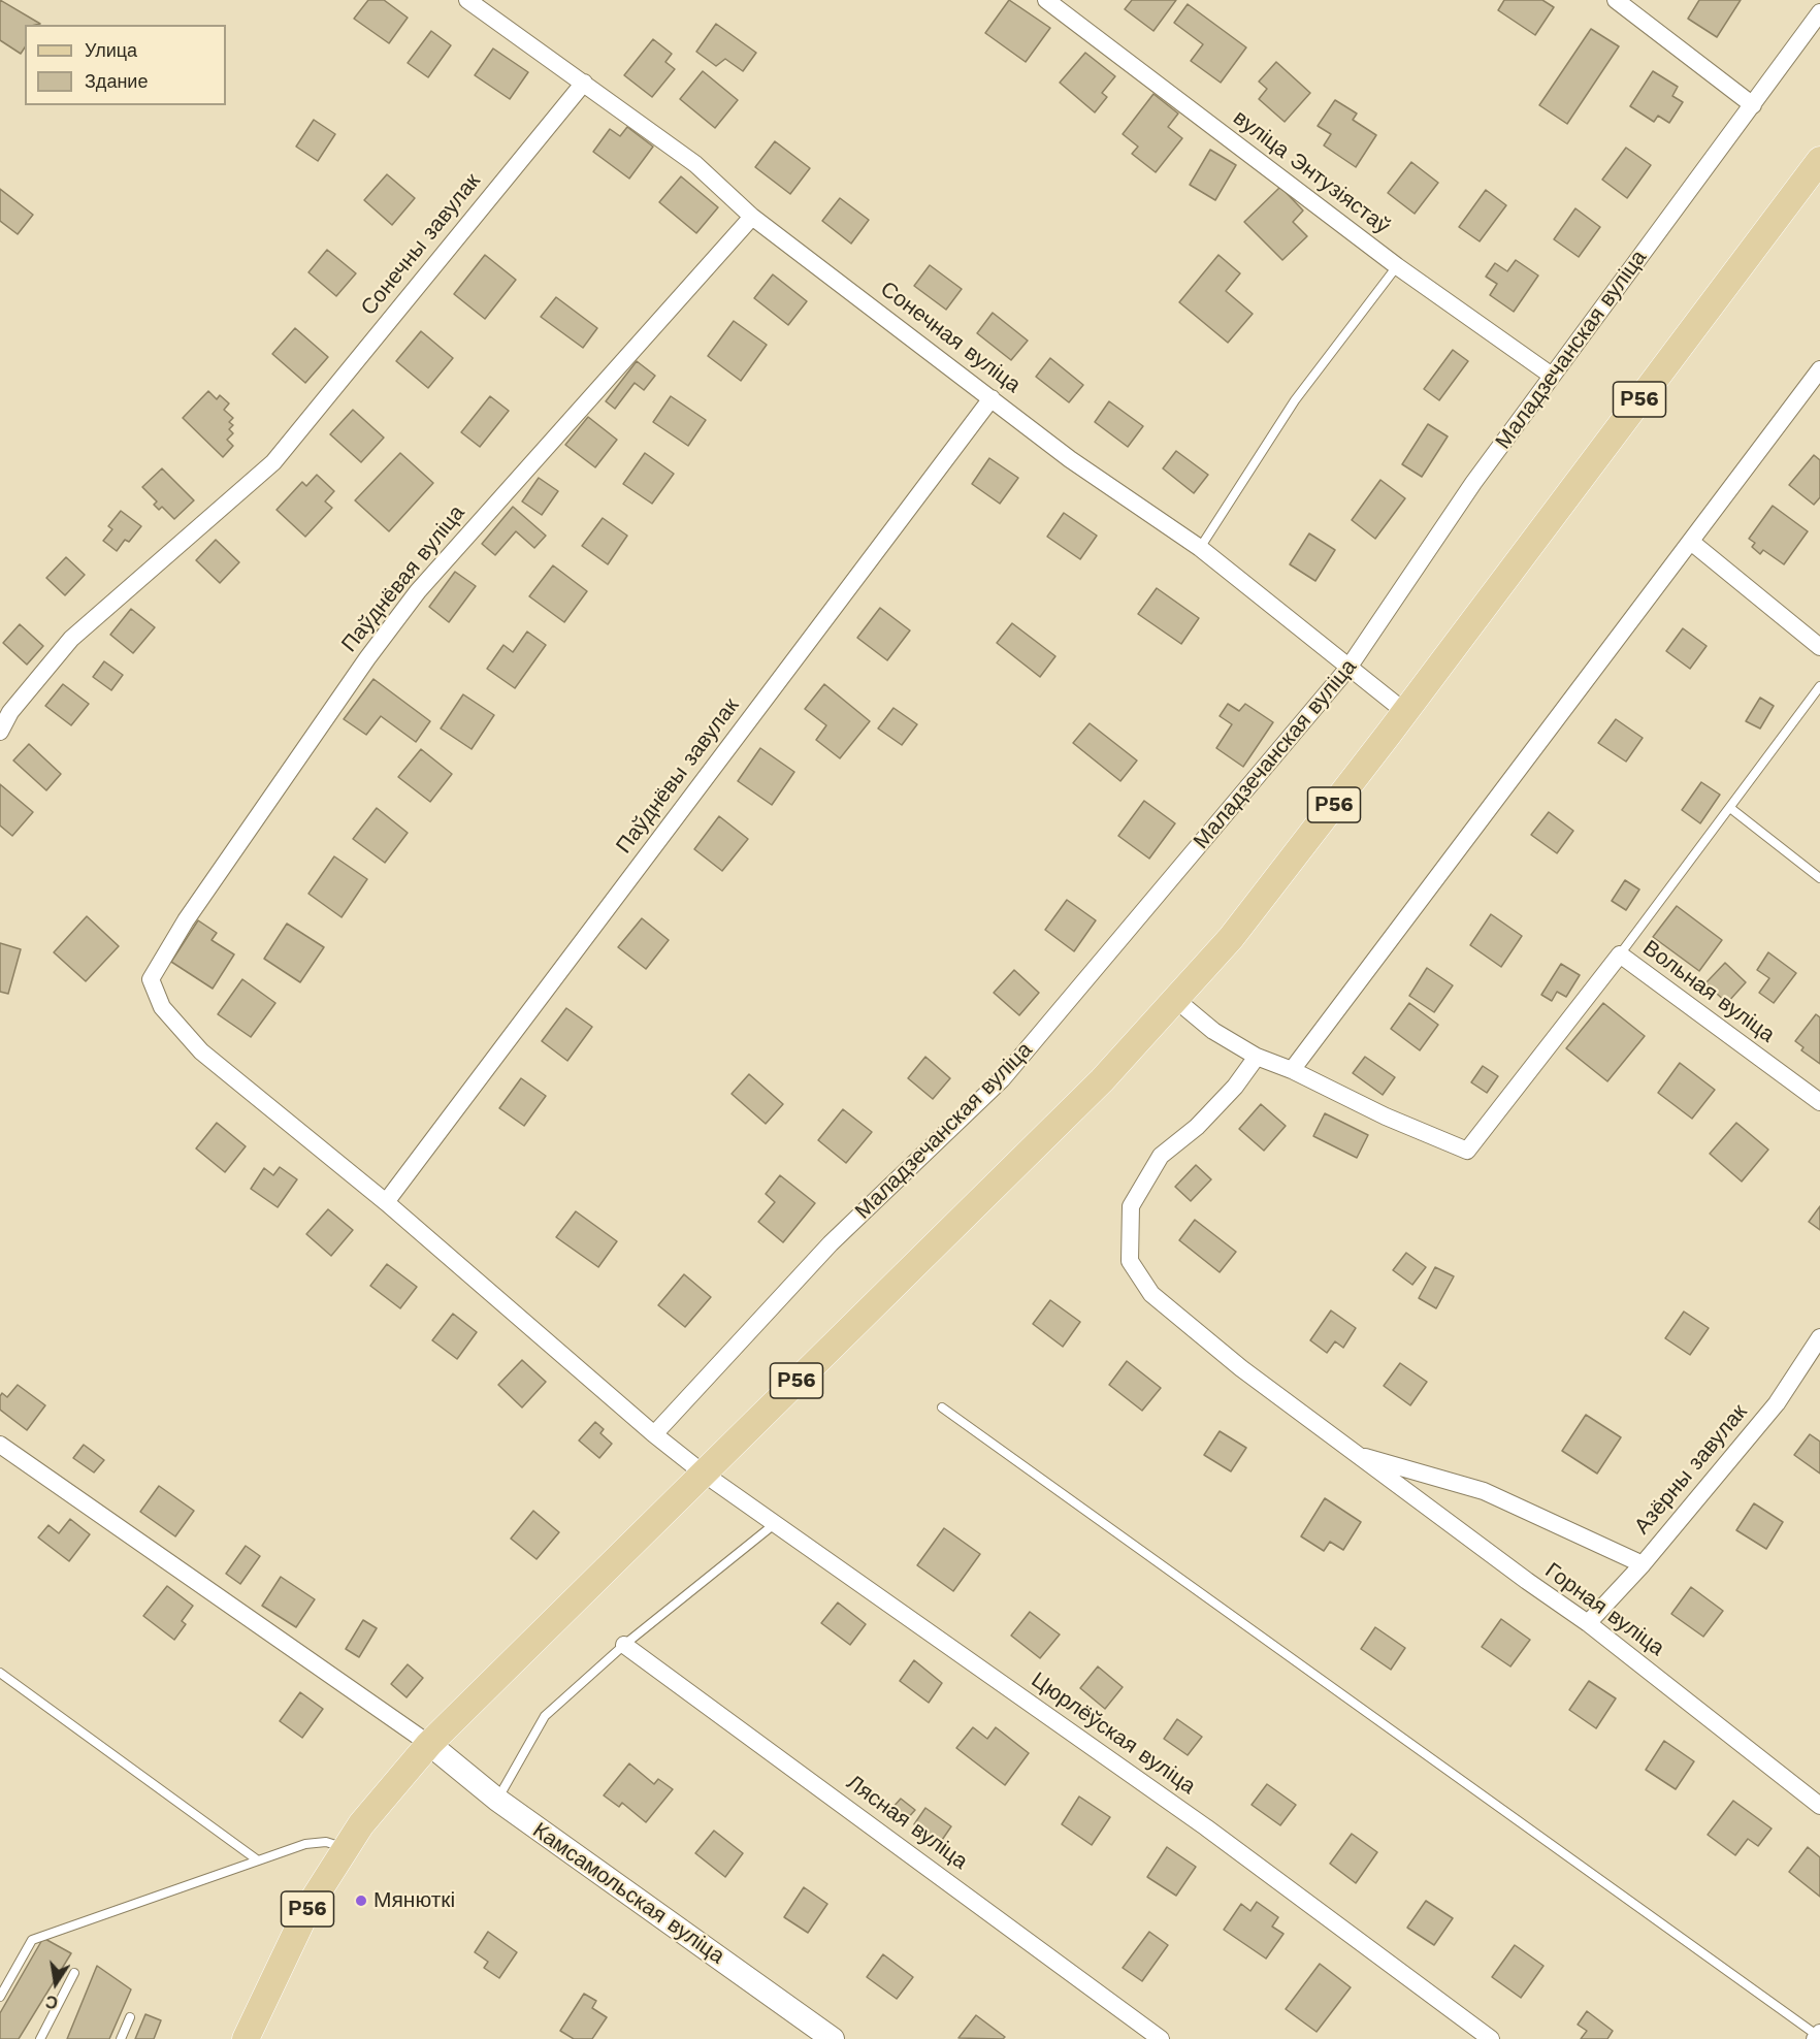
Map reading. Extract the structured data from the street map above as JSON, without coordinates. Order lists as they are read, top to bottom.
{
  "streets": {
    "main road": ["Р56"],
    "street": [
      "вуліца Энтузіястаў",
      "Сонечны завулак",
      "Сонечная вуліца",
      "Маладзечанская вуліца",
      "Паўднёвая вуліца",
      "Паўднёвы завулак",
      "Вольная вуліца",
      "Азёрны завулак",
      "Горная вуліца",
      "Цюрлёўская вуліца",
      "Лясная вуліца",
      "Камсамольская вуліца"
    ]
  },
  "crossings": [
    ["вуліца Энтузіястаў", "Маладзечанская вуліца"],
    ["Сонечны завулак", "Сонечная вуліца"],
    ["Сонечная вуліца", "Маладзечанская вуліца"],
    ["Сонечная вуліца", "Р56"],
    ["Сонечная вуліца", "Паўднёвая вуліца"],
    ["Сонечная вуліца", "Паўднёвы завулак"],
    ["Маладзечанская вуліца", "Цюрлёўская вуліца"],
    ["Р56", "Цюрлёўская вуліца"],
    ["Р56", "Камсамольская вуліца"],
    ["Паўднёвая вуліца", "Цюрлёўская вуліца"],
    ["Паўднёвы завулак", "Цюрлёўская вуліца"],
    ["Азёрны завулак", "Горная вуліца"]
  ],
  "places": ["Мянюткі"],
  "legend": ["Улица", "Здание"],
  "north": "bottom"
}
